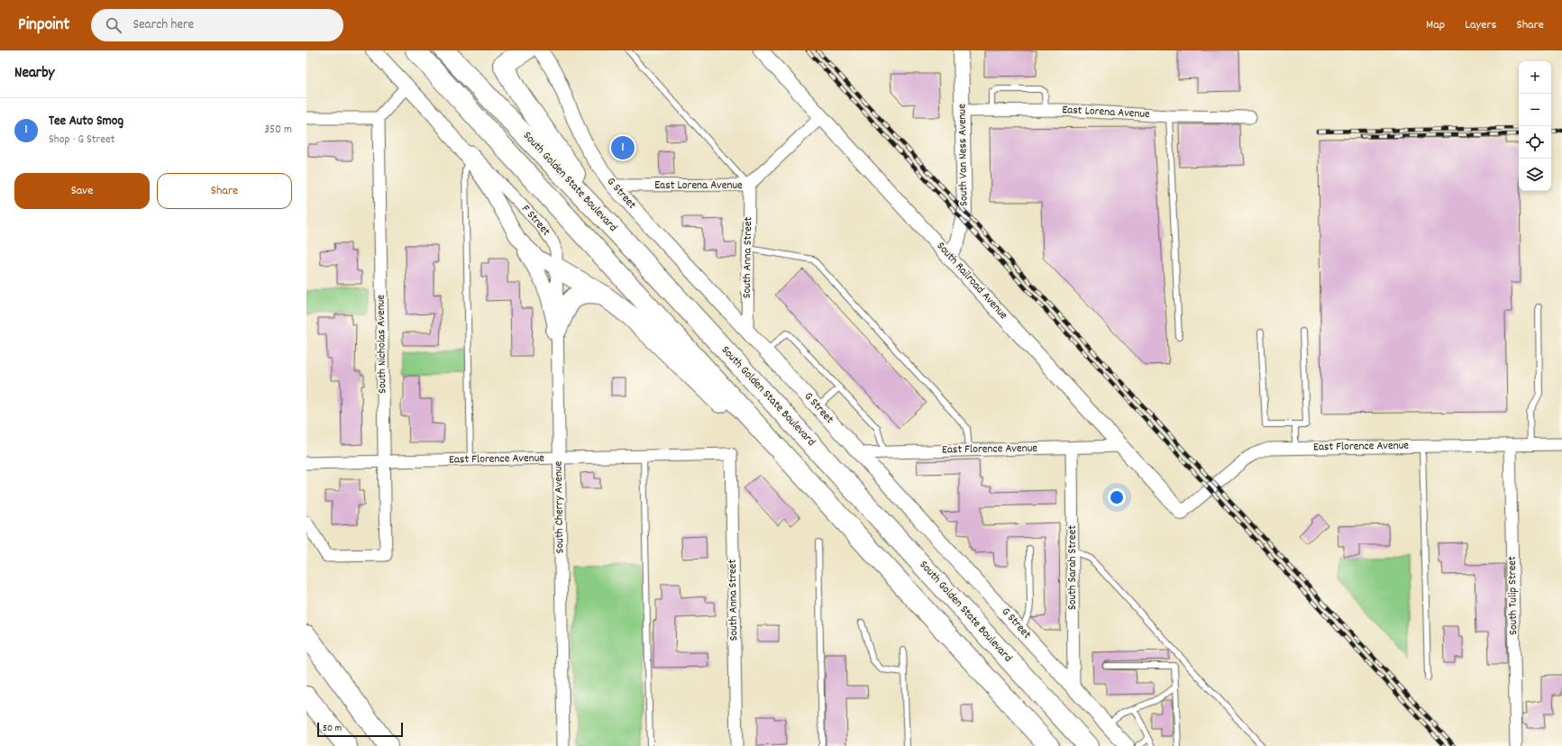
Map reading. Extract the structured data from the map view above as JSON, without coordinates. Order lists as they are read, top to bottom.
{
  "streets": {
    "highway": ["South Golden State Boulevard"],
    "street": [
      "East Lorena Avenue",
      "South Van Ness Avenue",
      "G Street",
      "F Street",
      "South Anna Street",
      "South Railroad Avenue",
      "South Nicholas Avenue",
      "East Florence Avenue",
      "South Cherry Avenue",
      "South Sarah Street",
      "South Tulip Street"
    ]
  },
  "crossings": [
    ["East Lorena Avenue", "South Van Ness Avenue"],
    ["East Lorena Avenue", "G Street"],
    ["East Lorena Avenue", "South Anna Street"],
    ["East Lorena Avenue", "South Railroad Avenue"],
    ["South Van Ness Avenue", "South Railroad Avenue"],
    ["G Street", "South Anna Street"],
    ["G Street", "East Florence Avenue"],
    ["G Street", "South Sarah Street"],
    ["F Street", "South Cherry Avenue"],
    ["South Anna Street", "East Florence Avenue"],
    ["South Railroad Avenue", "East Florence Avenue"],
    ["South Nicholas Avenue", "East Florence Avenue"],
    ["East Florence Avenue", "South Cherry Avenue"],
    ["East Florence Avenue", "South Sarah Street"],
    ["East Florence Avenue", "South Tulip Street"]
  ],
  "scale_bar": "50 m",
  "page": {
    "header": "Pinpoint",
    "search": "Search here",
    "nav": ["Map", "Layers", "Share"],
    "heading": "Nearby",
    "map_buttons": ["+", "−"],
    "list": [
      {
        "mark": "1",
        "name": "Tee Auto Smog",
        "note": "Shop · G Street",
        "value": "350 m"
      }
    ],
    "pins": "1",
    "buttons": ["Save", "Share"],
    "scale": "50 m"
  }
}
